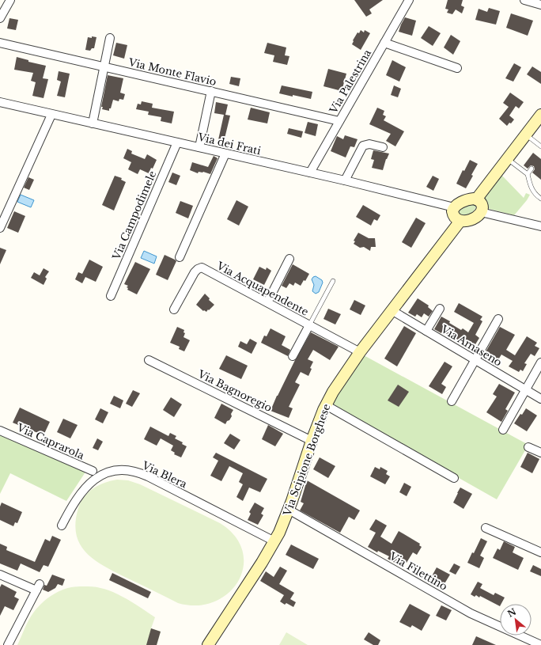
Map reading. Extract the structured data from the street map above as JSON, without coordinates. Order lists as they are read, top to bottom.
{
  "streets": {
    "main road": ["Via Scipione Borghese"],
    "street": [
      "Via Monte Flavio",
      "Via Palestrina",
      "Via dei Frati",
      "Via Campodimele",
      "Via Acquapendente",
      "Via Amaseno",
      "Via Bagnoregio",
      "Via Caprarola",
      "Via Blera",
      "Via Filettino"
    ]
  },
  "crossings": [
    ["Via Monte Flavio", "Via Palestrina"],
    ["Via Palestrina", "Via dei Frati"],
    ["Via dei Frati", "Via Campodimele"],
    ["Via dei Frati", "Via Scipione Borghese"],
    ["Via Acquapendente", "Via Scipione Borghese"],
    ["Via Amaseno", "Via Scipione Borghese"],
    ["Via Bagnoregio", "Via Scipione Borghese"],
    ["Via Scipione Borghese", "Via Blera"],
    ["Via Scipione Borghese", "Via Filettino"]
  ],
  "north": "top left"
}
